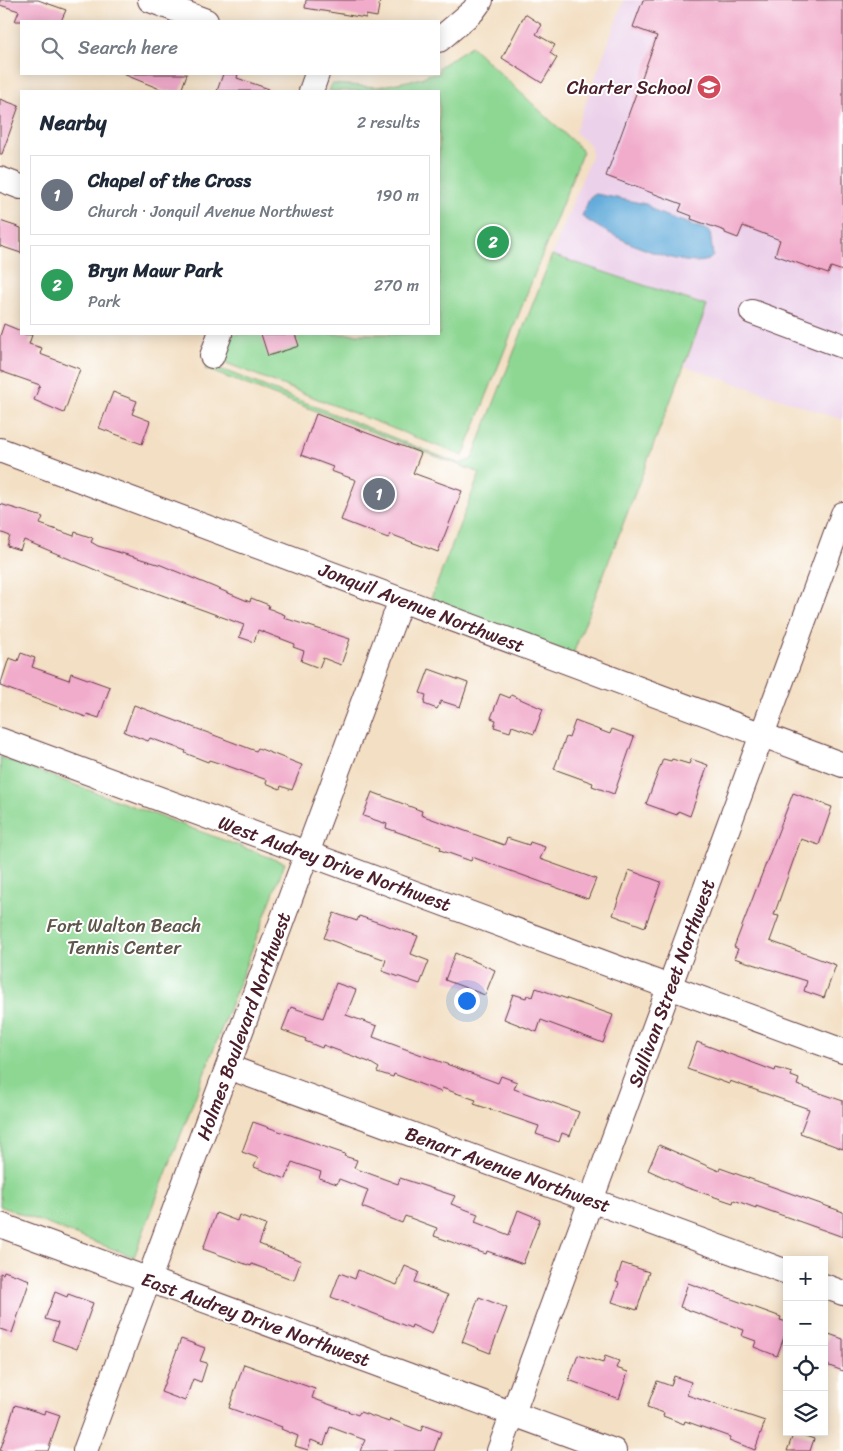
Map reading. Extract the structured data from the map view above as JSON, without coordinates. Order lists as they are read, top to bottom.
{
  "streets": {
    "street": [
      "Jonquil Avenue Northwest",
      "West Audrey Drive Northwest",
      "Sullivan Street Northwest",
      "Holmes Boulevard Northwest",
      "Benarr Avenue Northwest",
      "East Audrey Drive Northwest"
    ]
  },
  "crossings": [
    ["Jonquil Avenue Northwest", "Sullivan Street Northwest"],
    ["Jonquil Avenue Northwest", "Holmes Boulevard Northwest"],
    ["West Audrey Drive Northwest", "Sullivan Street Northwest"],
    ["West Audrey Drive Northwest", "Holmes Boulevard Northwest"],
    ["Sullivan Street Northwest", "Benarr Avenue Northwest"],
    ["Sullivan Street Northwest", "East Audrey Drive Northwest"],
    ["Holmes Boulevard Northwest", "Benarr Avenue Northwest"],
    ["Holmes Boulevard Northwest", "East Audrey Drive Northwest"]
  ],
  "parks": ["Fort Walton Beach Tennis Center"],
  "places": {
    "school or university": ["Charter School"]
  },
  "page": {
    "search": "Search here",
    "heading": ["Nearby", "2 results"],
    "list": [
      {
        "mark": "1",
        "name": "Chapel of the Cross",
        "note": "Church · Jonquil Avenue Northwest",
        "value": "190 m"
      },
      {
        "mark": "2",
        "name": "Bryn Mawr Park",
        "note": "Park",
        "value": "270 m"
      }
    ],
    "pins": ["2", "1"],
    "map_buttons": ["+", "−"]
  }
}
